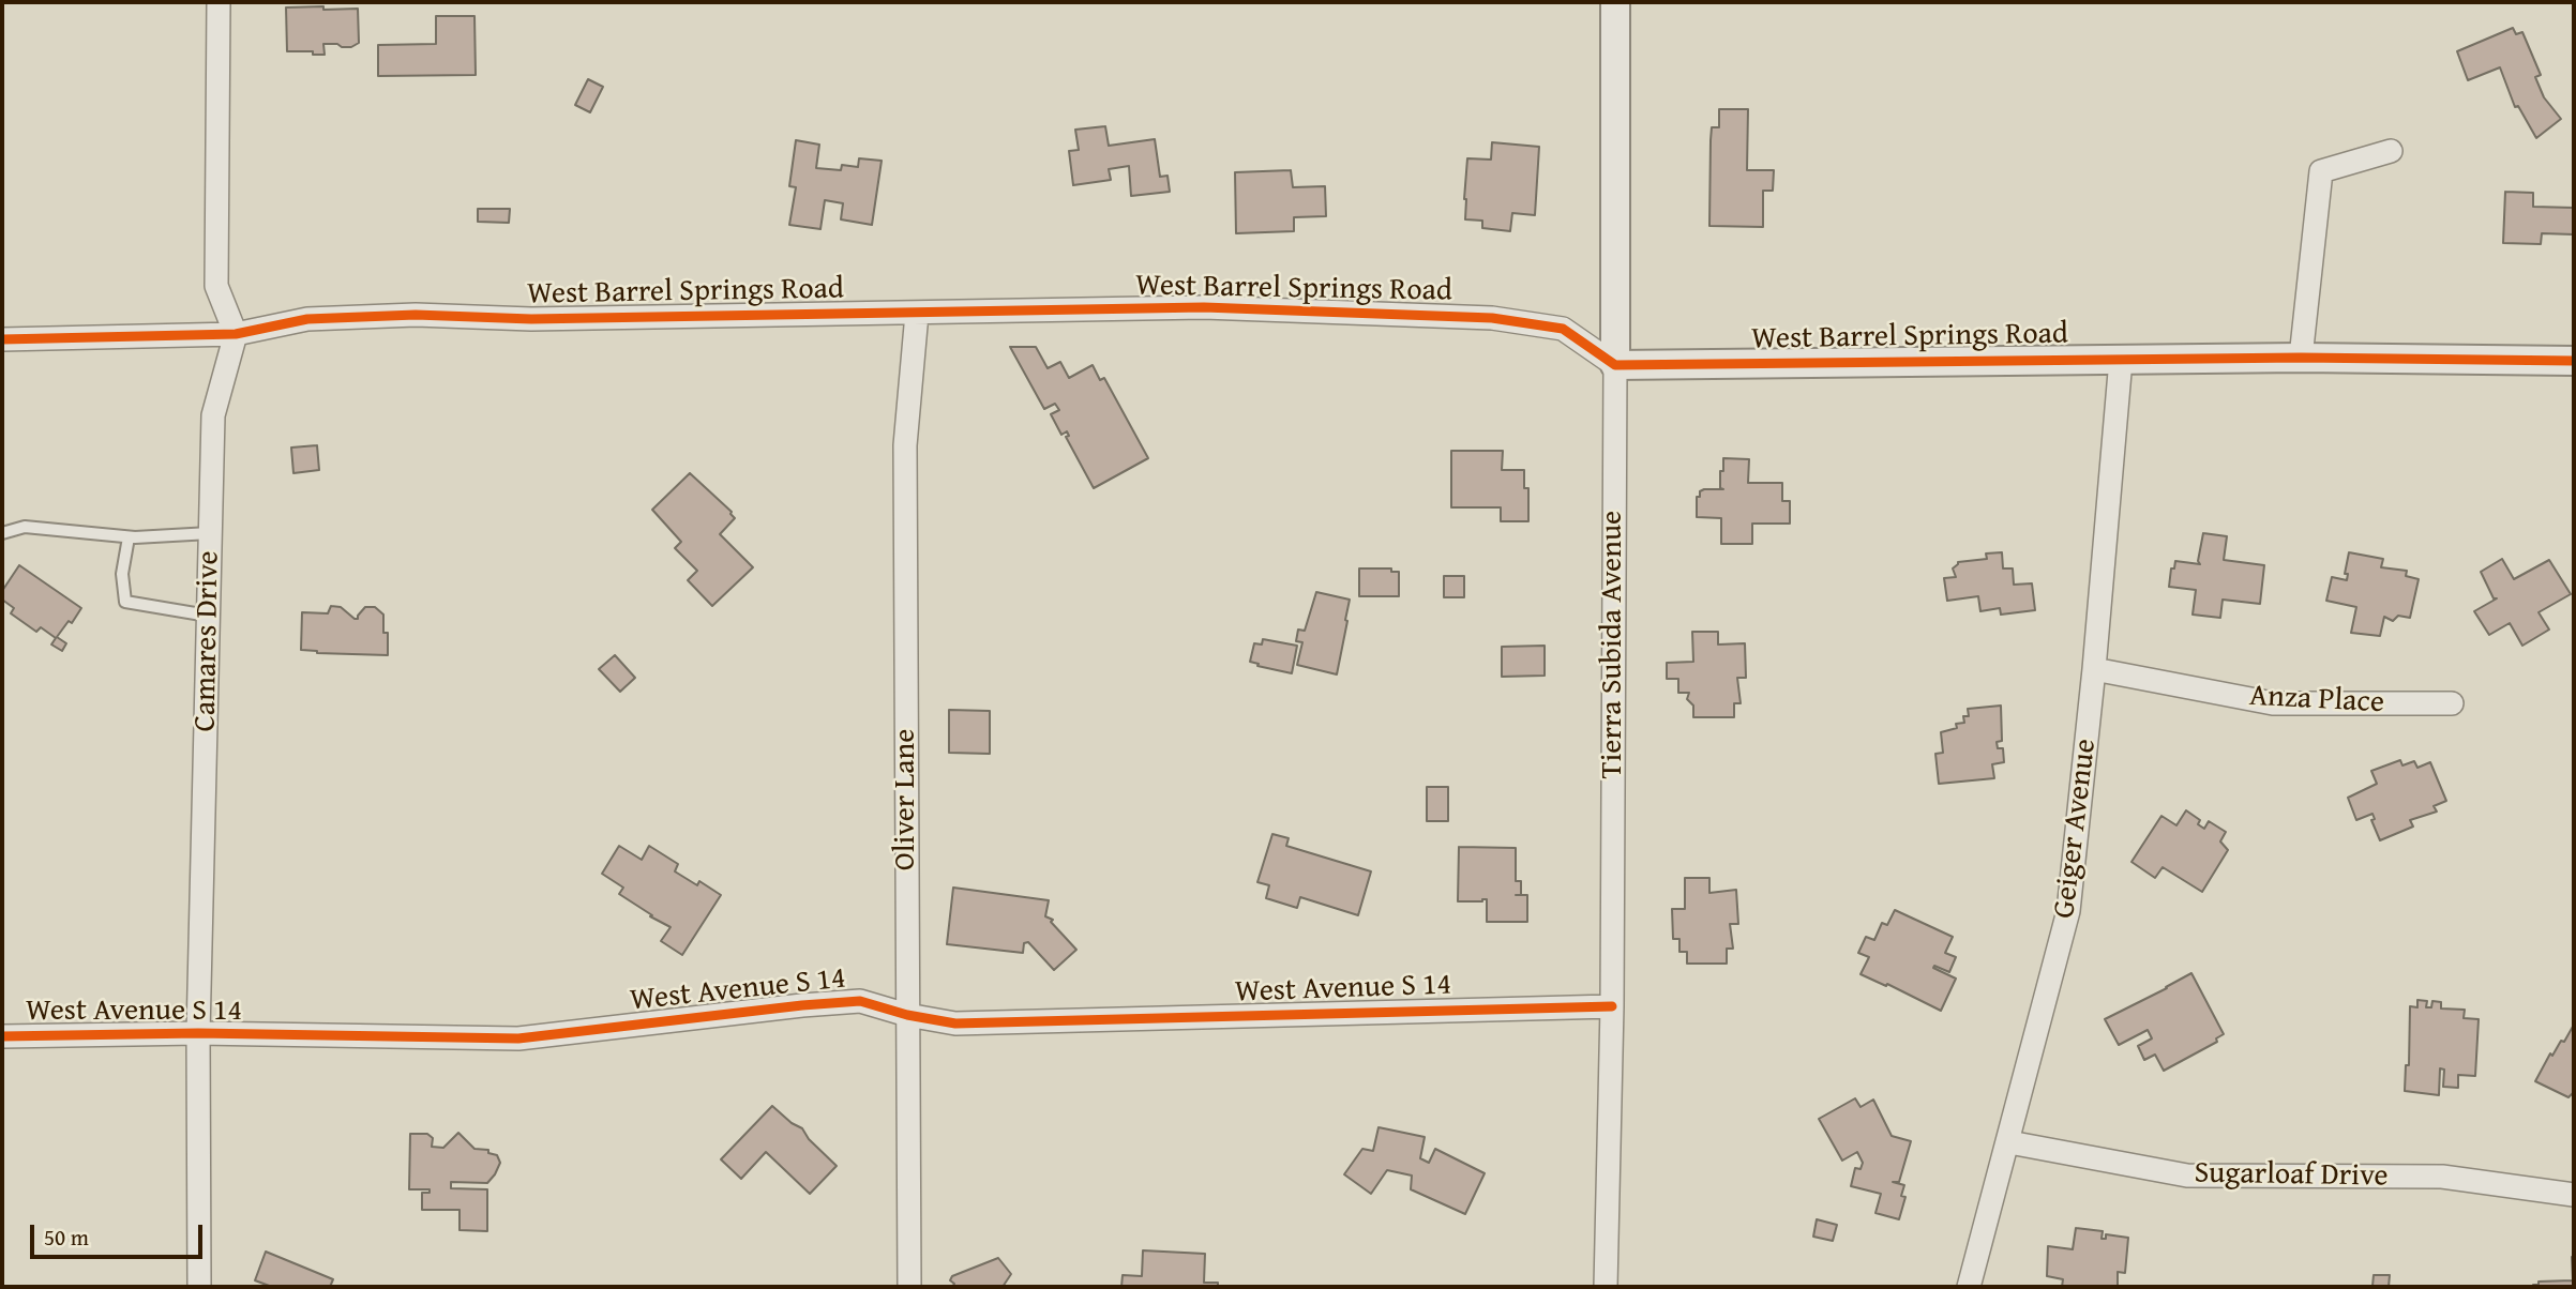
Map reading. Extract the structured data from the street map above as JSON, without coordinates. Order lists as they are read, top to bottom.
{
  "streets": {
    "street": [
      "West Barrel Springs Road",
      "Camares Drive",
      "Tierra Subida Avenue",
      "Anza Place",
      "Oliver Lane",
      "Geiger Avenue",
      "West Avenue S 14",
      "Sugarloaf Drive"
    ]
  },
  "crossings": [
    ["West Barrel Springs Road", "Camares Drive"],
    ["West Barrel Springs Road", "Tierra Subida Avenue"],
    ["West Barrel Springs Road", "Oliver Lane"],
    ["West Barrel Springs Road", "Geiger Avenue"],
    ["Camares Drive", "West Avenue S 14"],
    ["Tierra Subida Avenue", "West Avenue S 14"],
    ["Anza Place", "Geiger Avenue"],
    ["Oliver Lane", "West Avenue S 14"],
    ["Geiger Avenue", "Sugarloaf Drive"]
  ],
  "scale_bar": "50 m"
}
